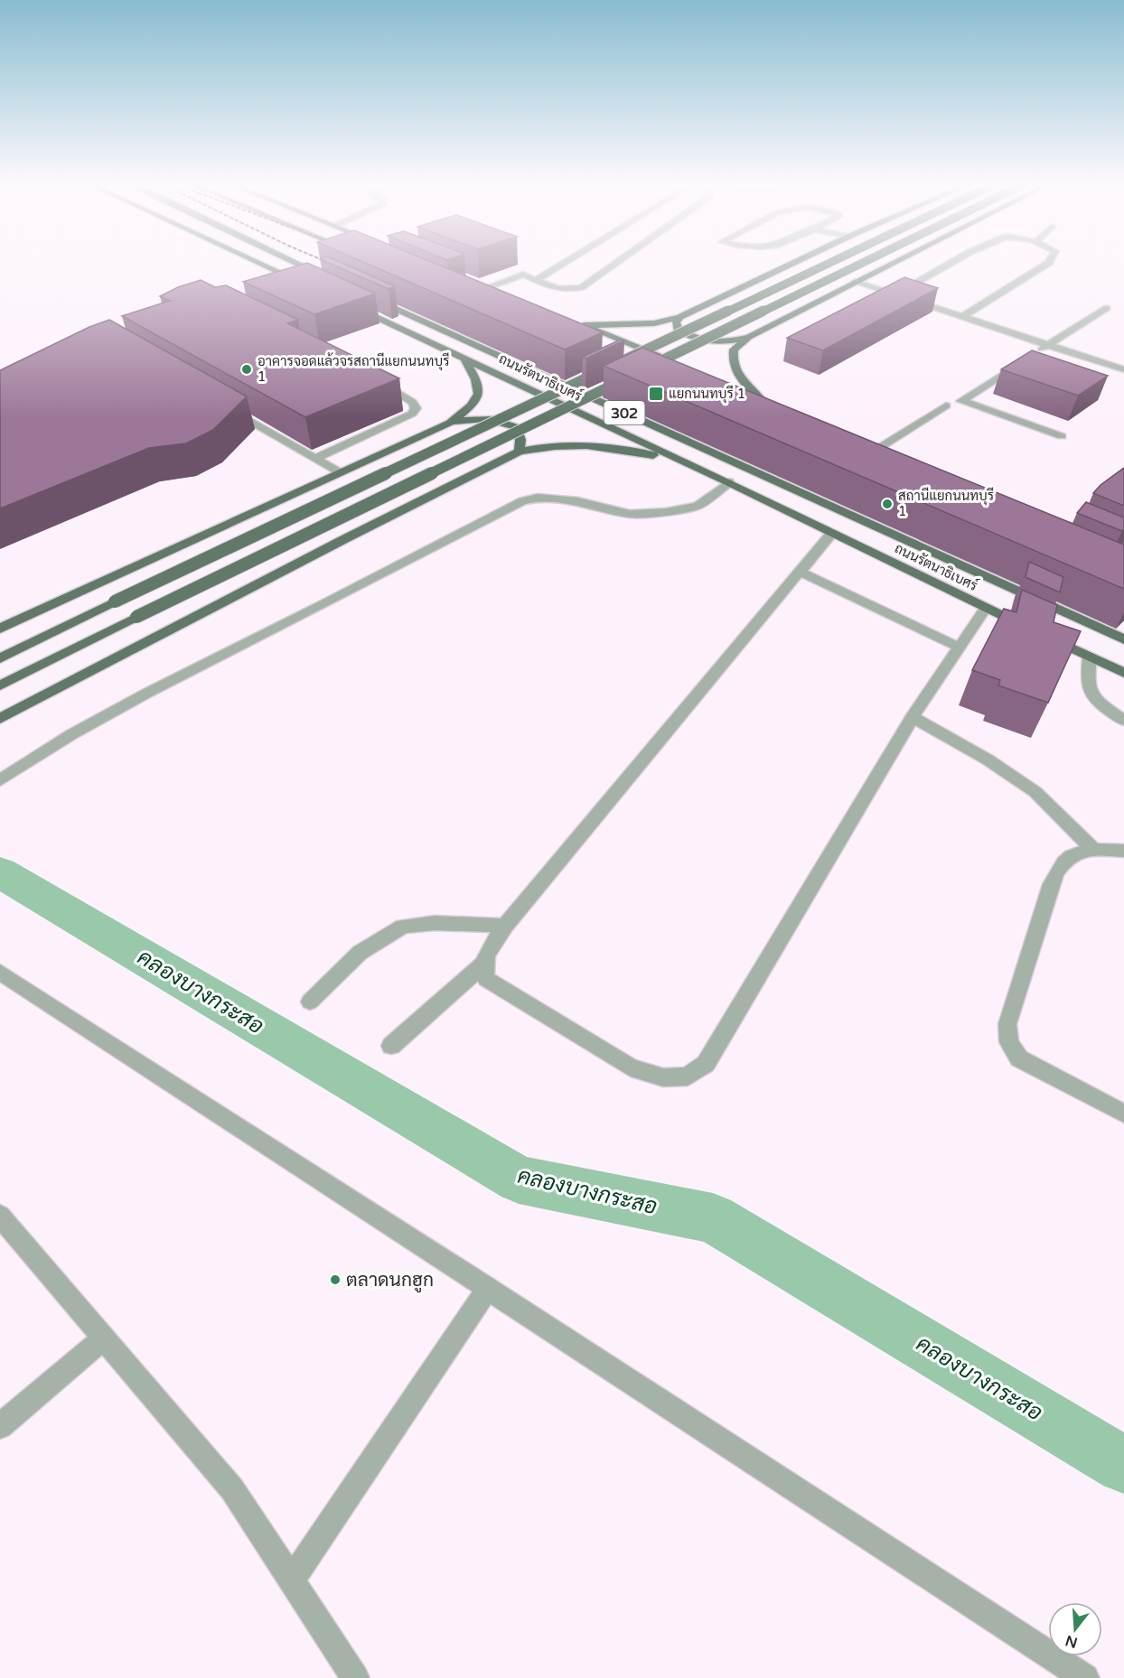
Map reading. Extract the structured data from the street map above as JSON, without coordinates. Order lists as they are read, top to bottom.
{
  "streets": {
    "main road": ["ถนนรัตนาธิเบศร์", "302"]
  },
  "water": ["คลองบางกระสอ"],
  "places": {
    "other": ["อาคารจอดแล้วจรสถานีแยกนนทบุรี 1", "สถานีแยกนนทบุรี 1", "ตลาดนกฮูก"],
    "transit": ["แยกนนทบุรี 1"]
  },
  "north": "bottom"
}
